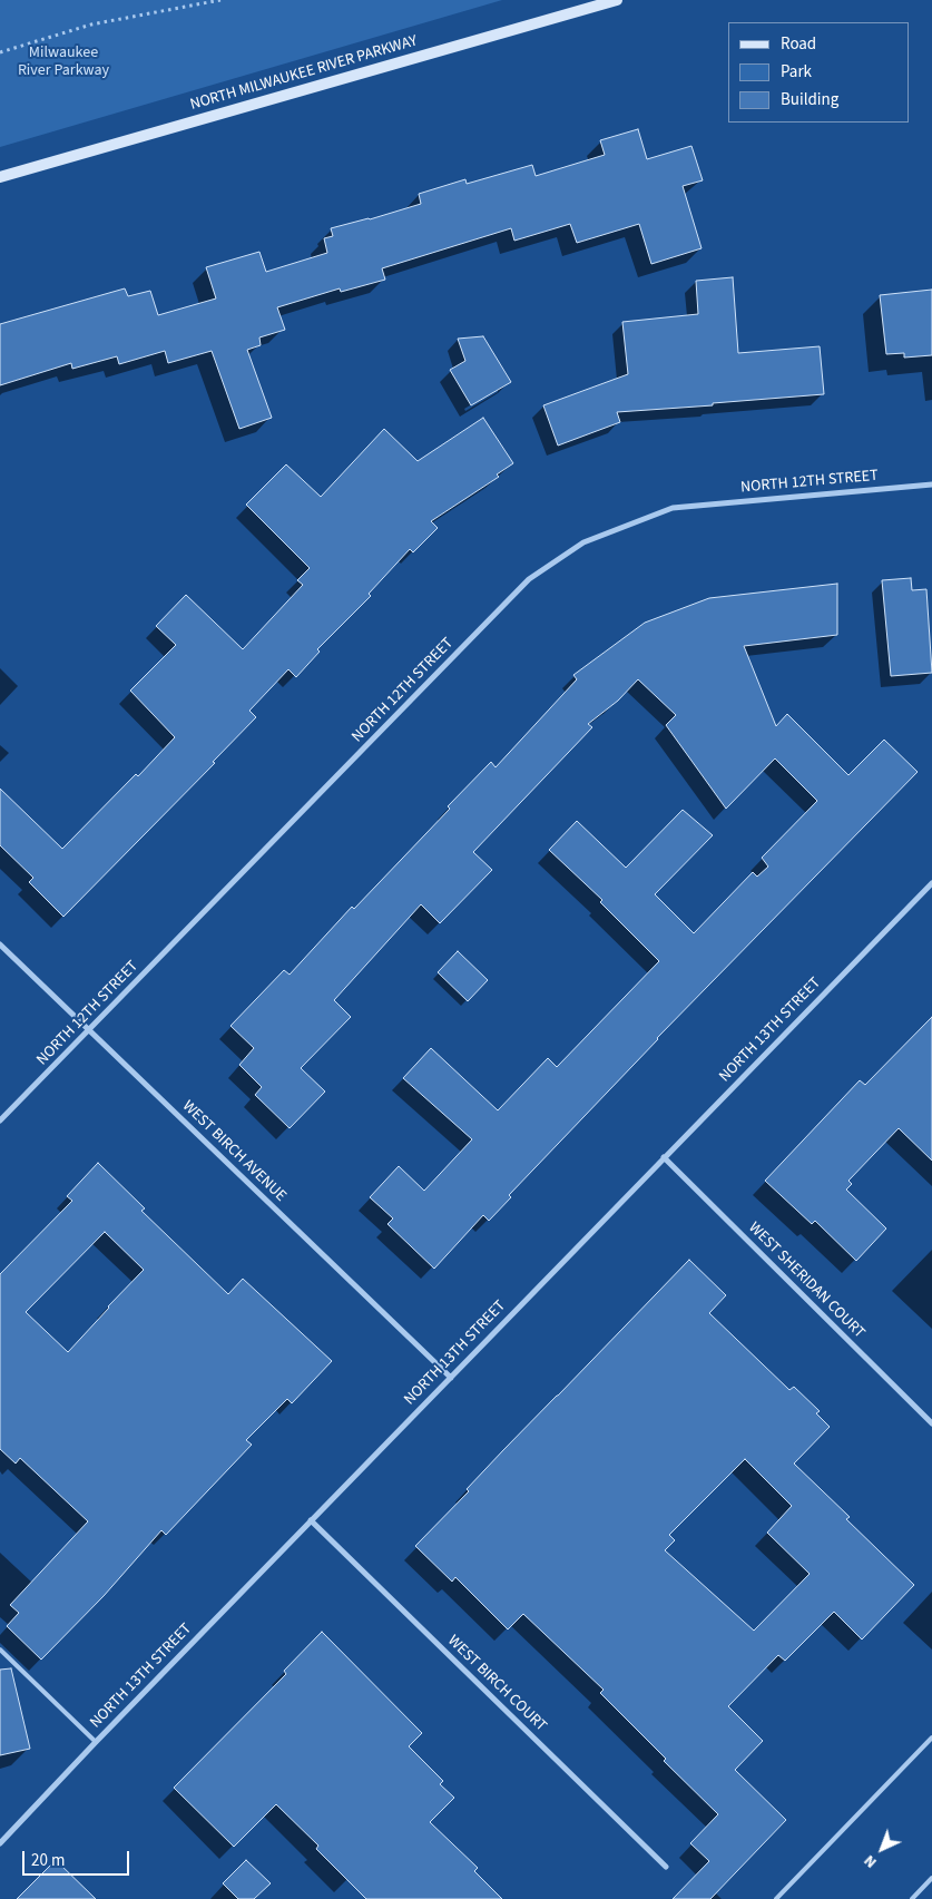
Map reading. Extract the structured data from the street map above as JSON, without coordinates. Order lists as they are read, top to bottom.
{
  "streets": {
    "street": [
      "NORTH MILWAUKEE RIVER PARKWAY",
      "NORTH 12TH STREET",
      "NORTH 13TH STREET",
      "WEST BIRCH AVENUE",
      "WEST SHERIDAN COURT",
      "WEST BIRCH COURT"
    ]
  },
  "crossings": [
    ["NORTH 12TH STREET", "WEST BIRCH AVENUE"],
    ["NORTH 13TH STREET", "WEST BIRCH AVENUE"],
    ["NORTH 13TH STREET", "WEST SHERIDAN COURT"],
    ["NORTH 13TH STREET", "WEST BIRCH COURT"]
  ],
  "parks": ["Milwaukee River Parkway"],
  "legend": ["Road", "Park", "Building"],
  "scale_bar": "20 m",
  "north": "bottom left"
}
